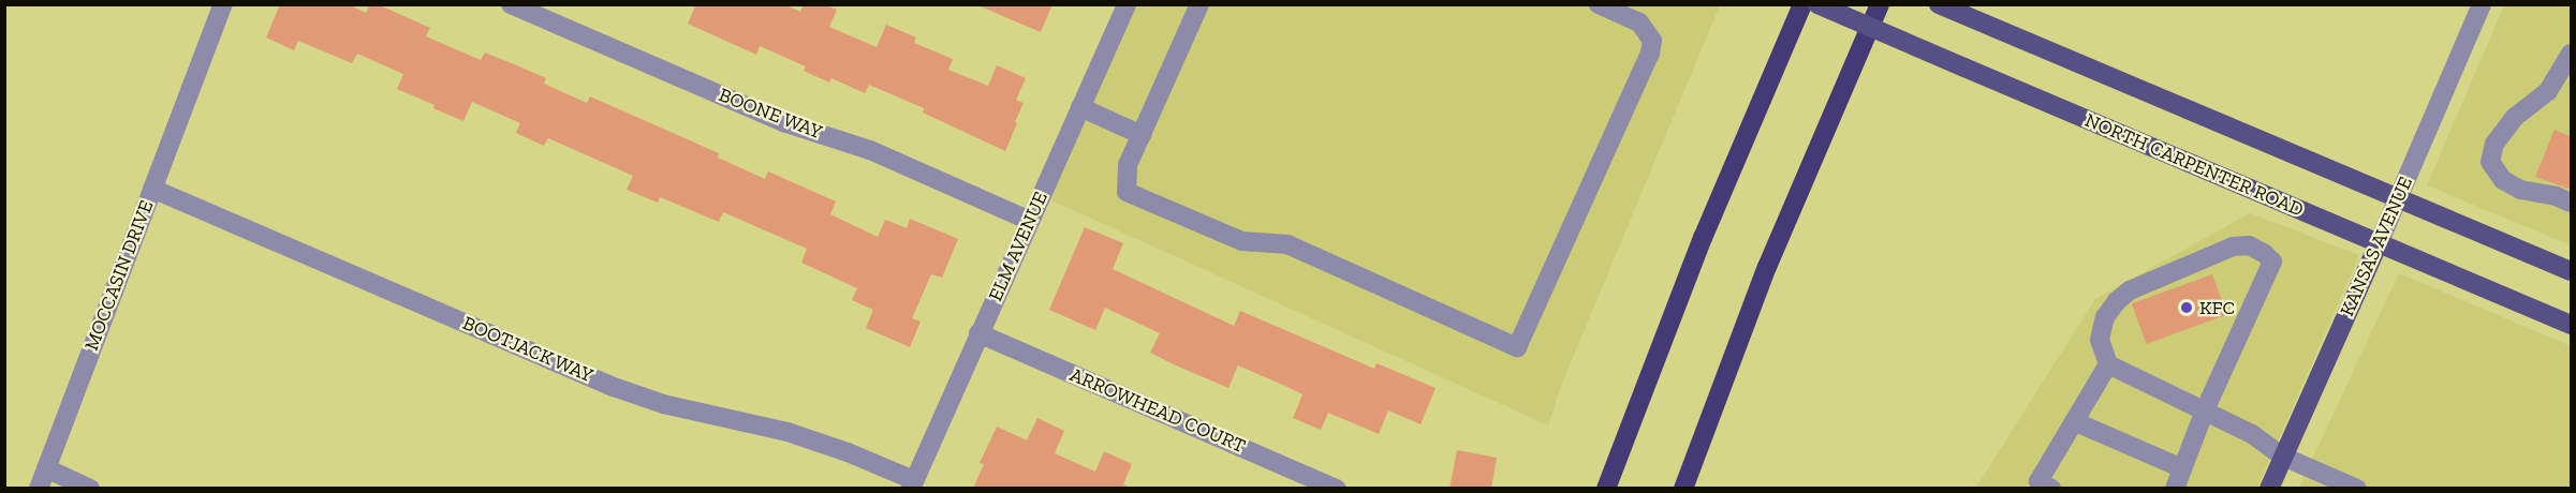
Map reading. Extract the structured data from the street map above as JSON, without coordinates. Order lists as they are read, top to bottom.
{
  "streets": {
    "main road": ["NORTH CARPENTER ROAD", "KANSAS AVENUE"],
    "street": [
      "BOONE WAY",
      "ELM AVENUE",
      "MOCCASIN DRIVE",
      "BOOTJACK WAY",
      "ARROWHEAD COURT"
    ]
  },
  "crossings": [
    ["BOONE WAY", "ELM AVENUE"],
    ["NORTH CARPENTER ROAD", "KANSAS AVENUE"],
    ["ELM AVENUE", "BOOTJACK WAY"],
    ["ELM AVENUE", "ARROWHEAD COURT"],
    ["MOCCASIN DRIVE", "BOOTJACK WAY"]
  ],
  "places": ["KFC"]
}
